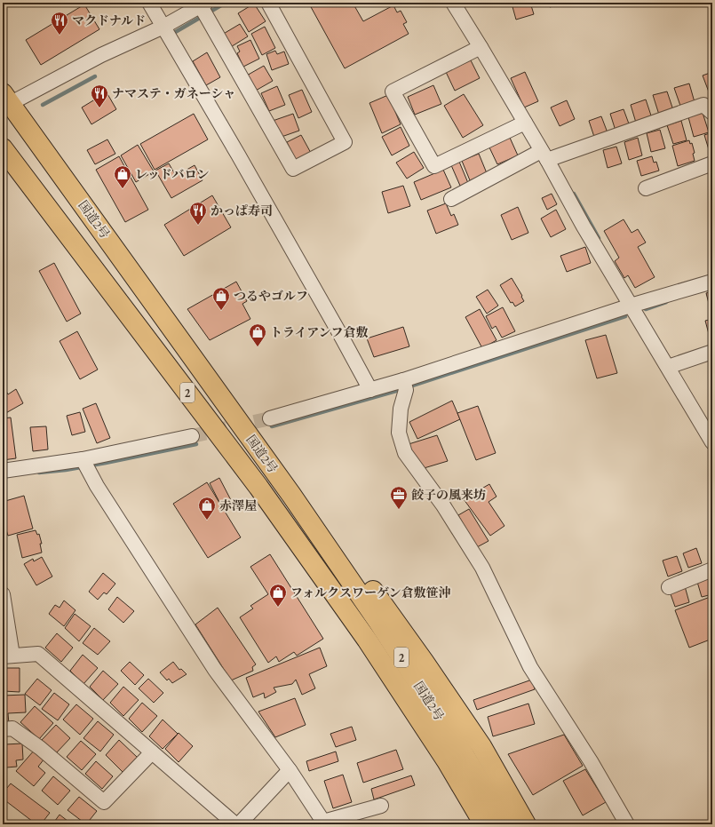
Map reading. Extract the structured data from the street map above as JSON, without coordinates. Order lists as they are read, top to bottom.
{
  "streets": {
    "highway": ["国道2号", "2"]
  },
  "places": {
    "restaurant": ["マクドナルド", "ナマステ・ガネーシャ", "かっぱ寿司"],
    "shop": [
      "レッドバロン",
      "つるやゴルフ",
      "トライアンフ倉敷",
      "赤澤屋",
      "フォルクスワーゲン倉敷笹沖"
    ],
    "office": ["餃子の風来坊"]
  }
}
